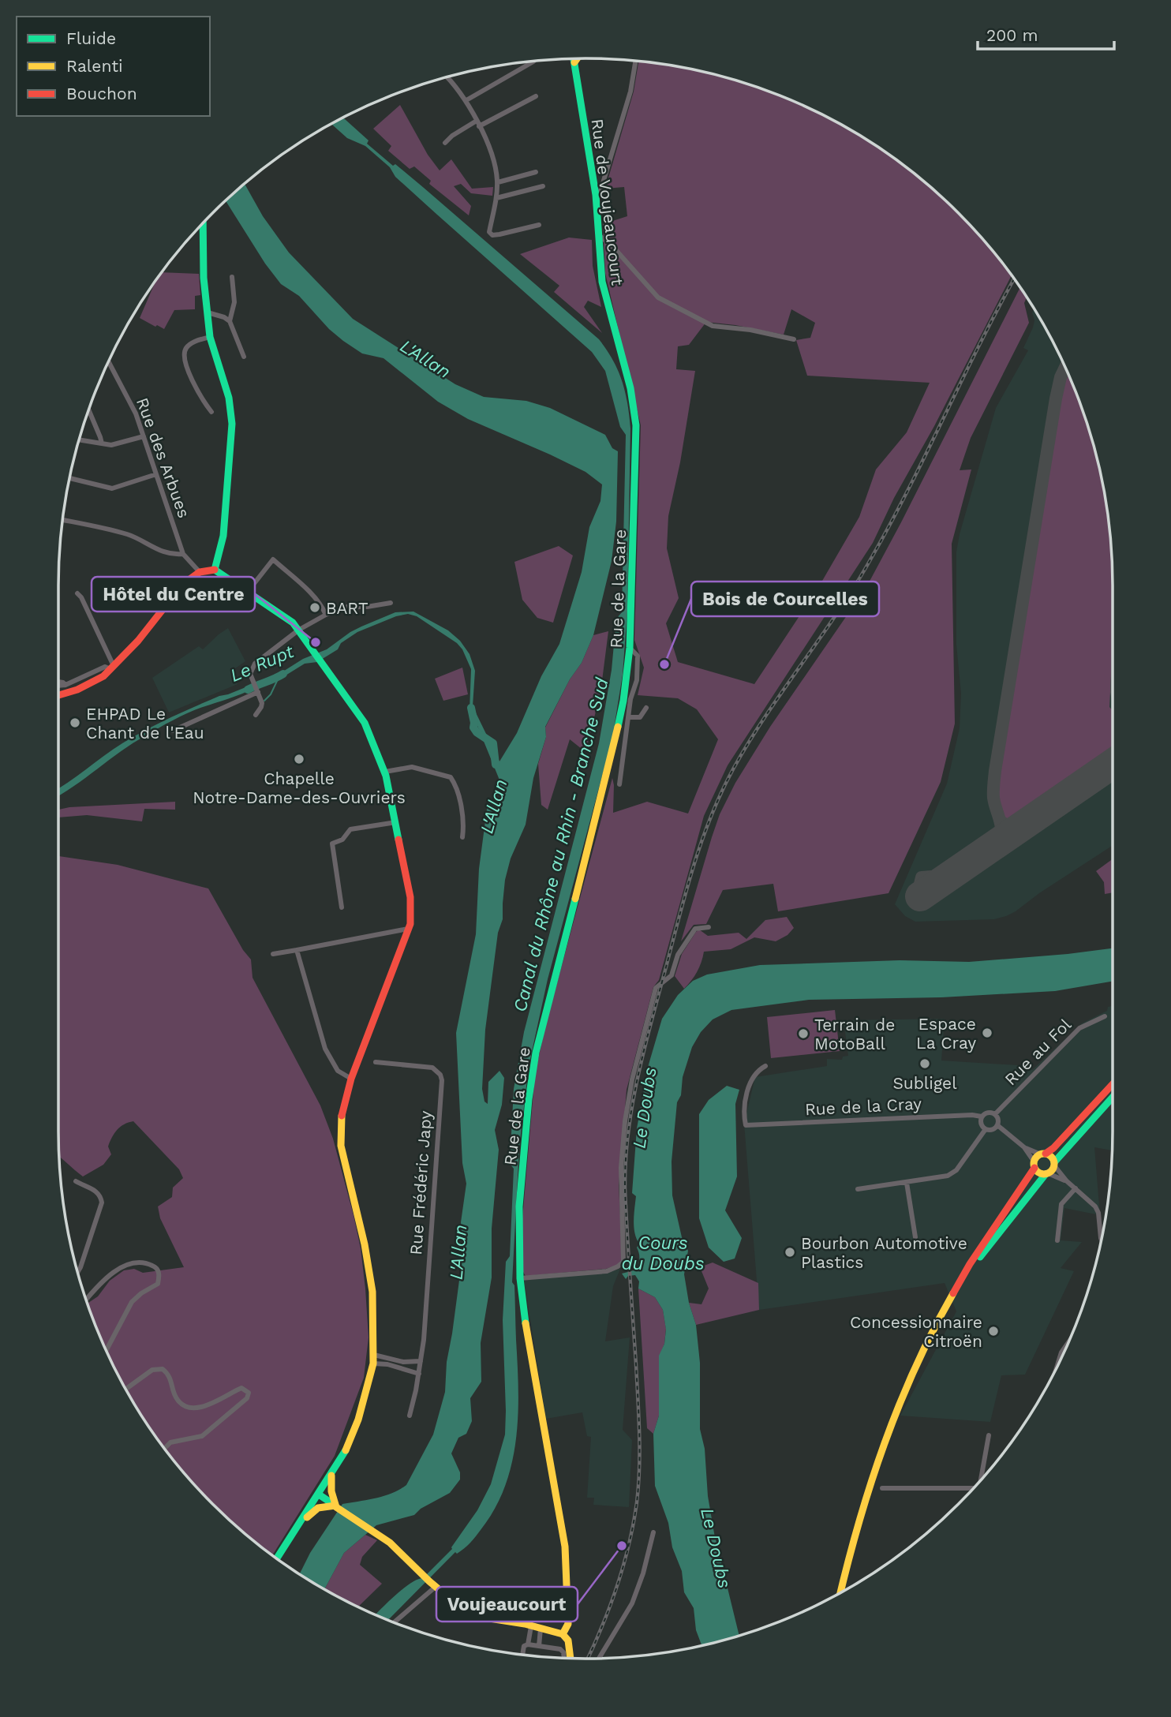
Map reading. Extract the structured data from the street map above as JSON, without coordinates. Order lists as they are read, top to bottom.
{
  "streets": {
    "main road": ["Rue de Voujeaucourt", "Rue de la Gare"],
    "street": [
      "Rue des Arbues",
      "Rue au Fol",
      "Rue de la Cray",
      "Rue Frédéric Japy"
    ]
  },
  "crossings": [
    ["Rue de Voujeaucourt", "Rue de la Gare"],
    ["Rue au Fol", "Rue de la Cray"]
  ],
  "water": [
    "L'Allan",
    "Le Rupt",
    "Canal du Rhône au Rhin - Branche Sud",
    "Le Doubs",
    "Cours du Doubs"
  ],
  "places": [
    "BART",
    "Hôtel du Centre",
    "Bois de Courcelles",
    "EHPAD Le Chant de l'Eau",
    "Chapelle Notre-Dame-des-Ouvriers",
    "Espace La Cray",
    "Terrain de MotoBall",
    "Subligel",
    "Bourbon Automotive Plastics",
    "Concessionnaire Citroën",
    "Voujeaucourt"
  ],
  "legend": ["Fluide", "Ralenti", "Bouchon"],
  "scale_bar": "200 m"
}
